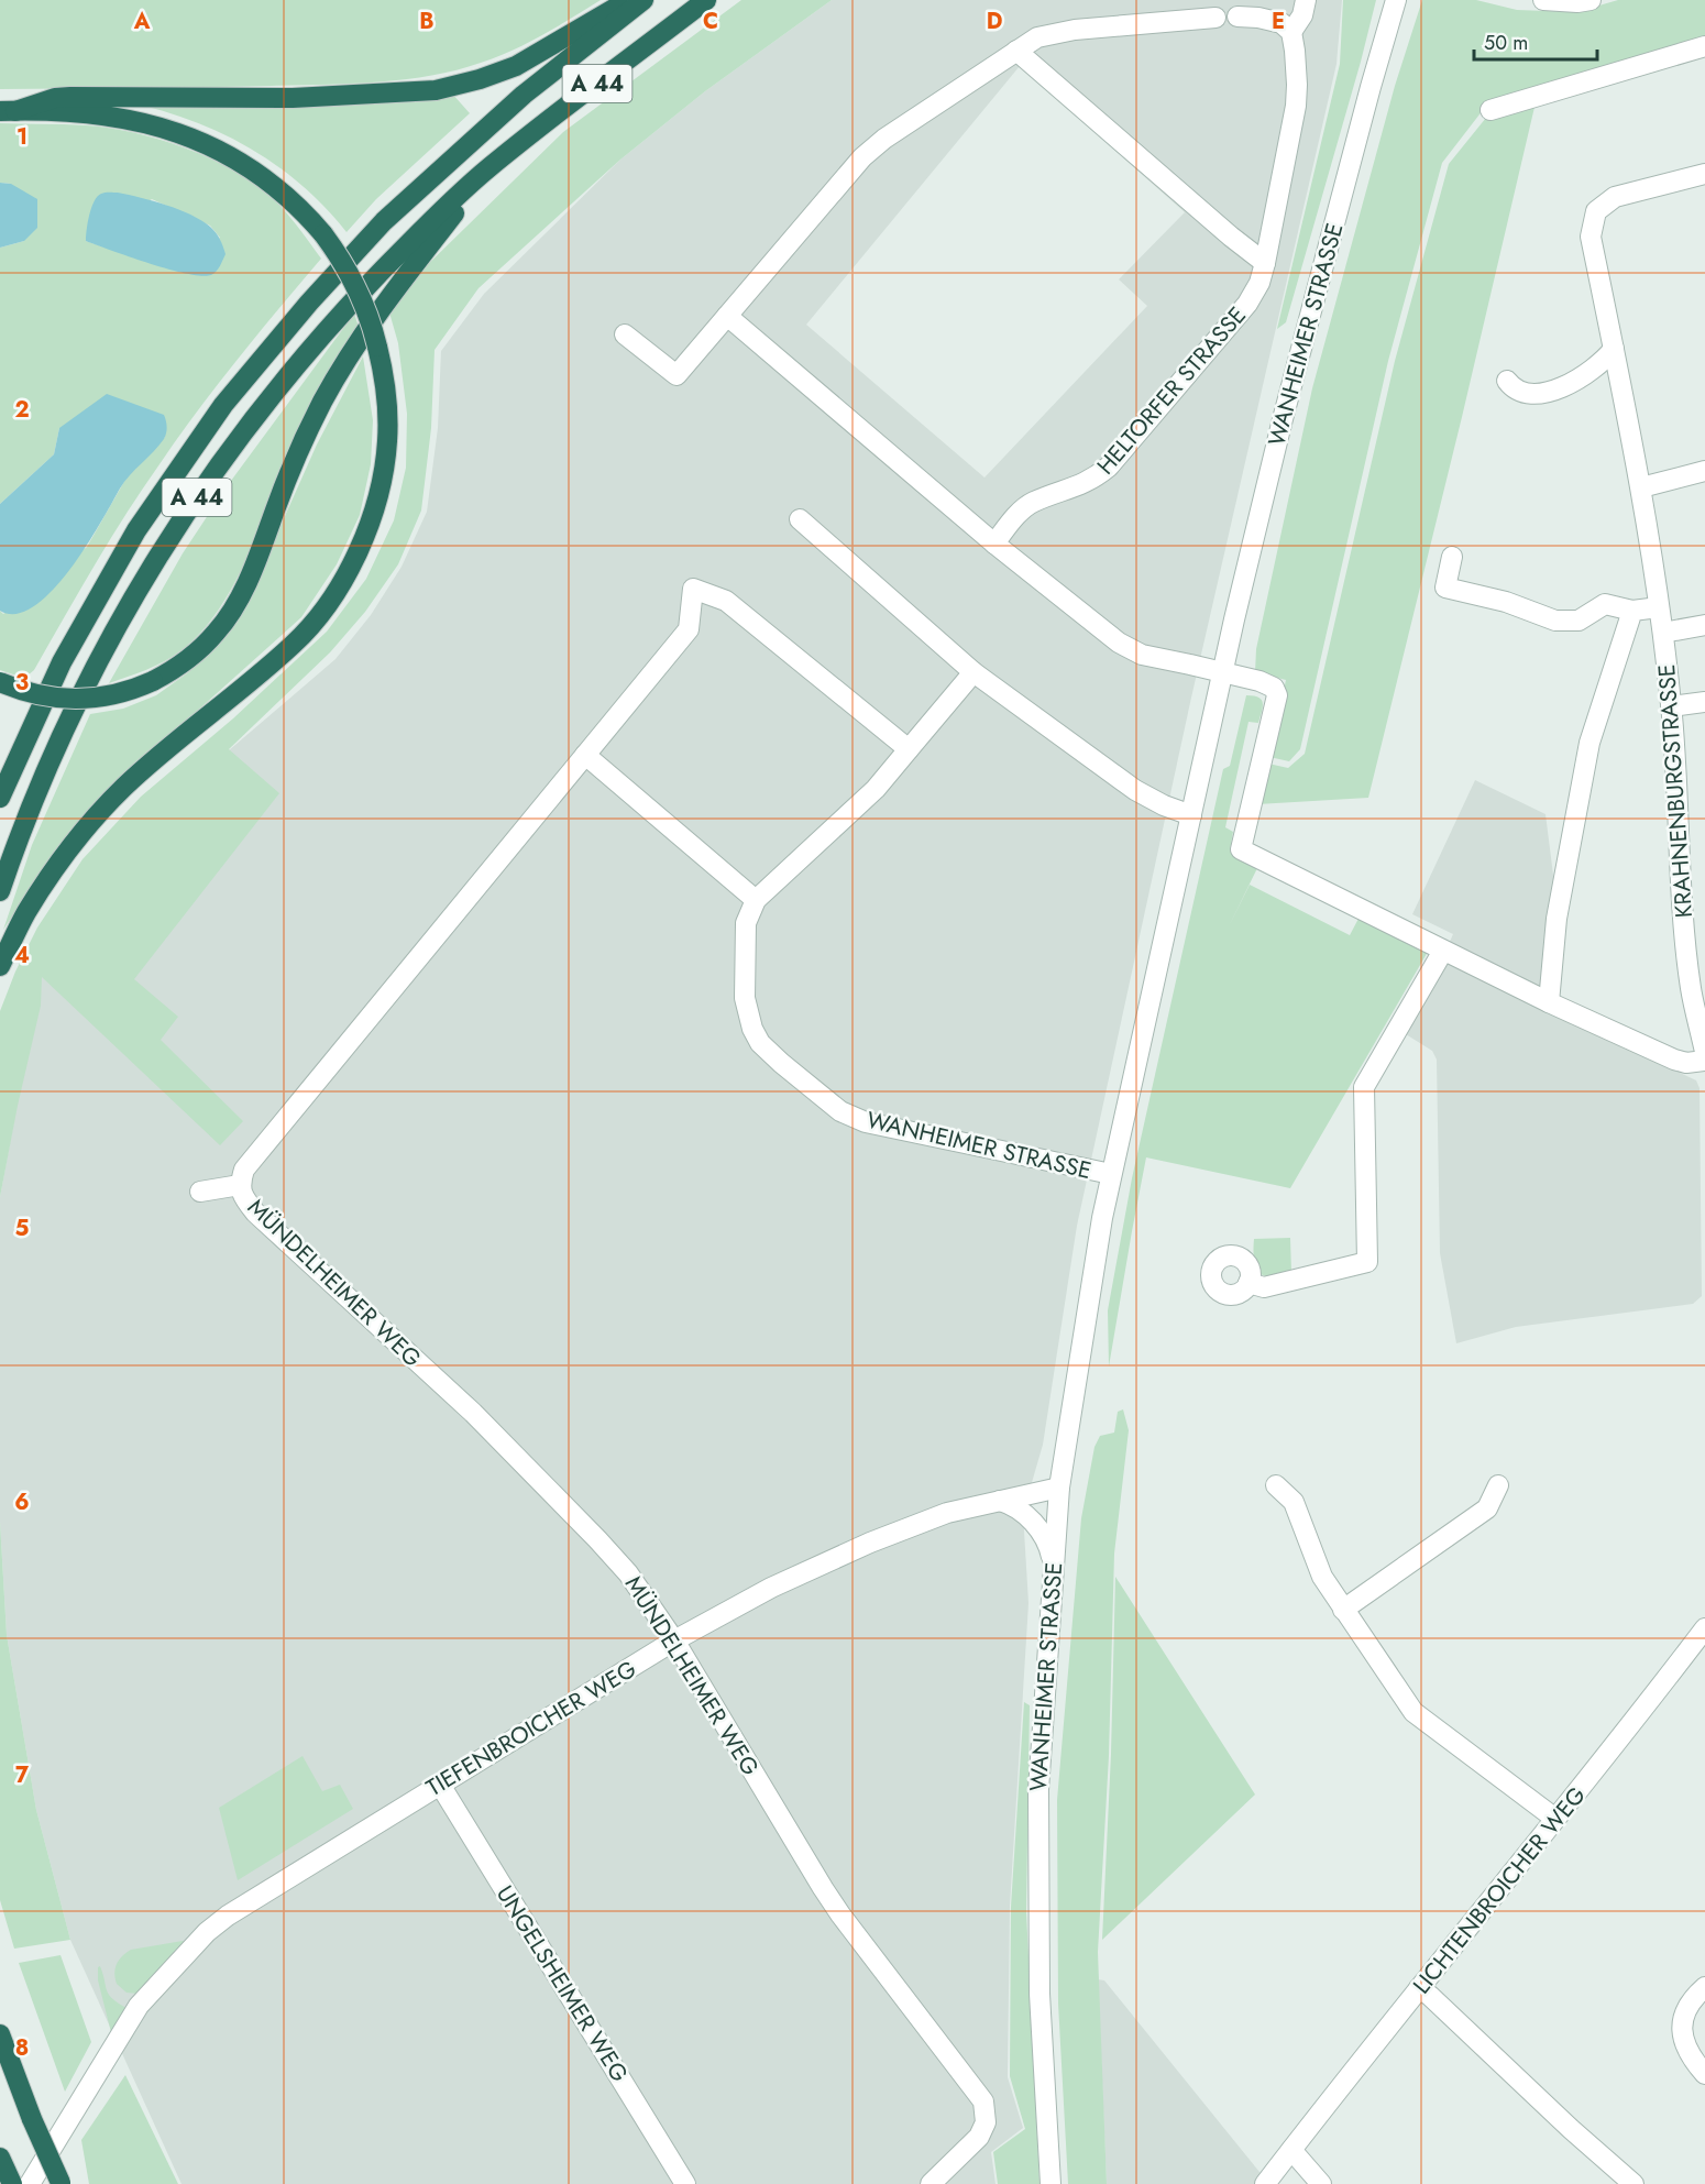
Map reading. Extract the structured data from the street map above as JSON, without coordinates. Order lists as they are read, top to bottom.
{
  "streets": {
    "highway": ["A 44"],
    "street": [
      "WANHEIMER STRASSE",
      "HELTORFER STRASSE",
      "KRAHNENBURGSTRASSE",
      "MÜNDELHEIMER WEG",
      "TIEFENBROICHER WEG",
      "LICHTENBROICHER WEG",
      "UNGELSHEIMER WEG"
    ]
  },
  "crossings": [
    ["WANHEIMER STRASSE", "MÜNDELHEIMER WEG"],
    ["WANHEIMER STRASSE", "TIEFENBROICHER WEG"],
    ["MÜNDELHEIMER WEG", "TIEFENBROICHER WEG"],
    ["TIEFENBROICHER WEG", "UNGELSHEIMER WEG"]
  ],
  "scale_bar": "50 m",
  "grid": {
    "columns": [
      "A",
      "B",
      "C",
      "D",
      "E"
    ],
    "rows": [
      "1",
      "2",
      "3",
      "4",
      "5",
      "6",
      "7",
      "8"
    ]
  }
}
